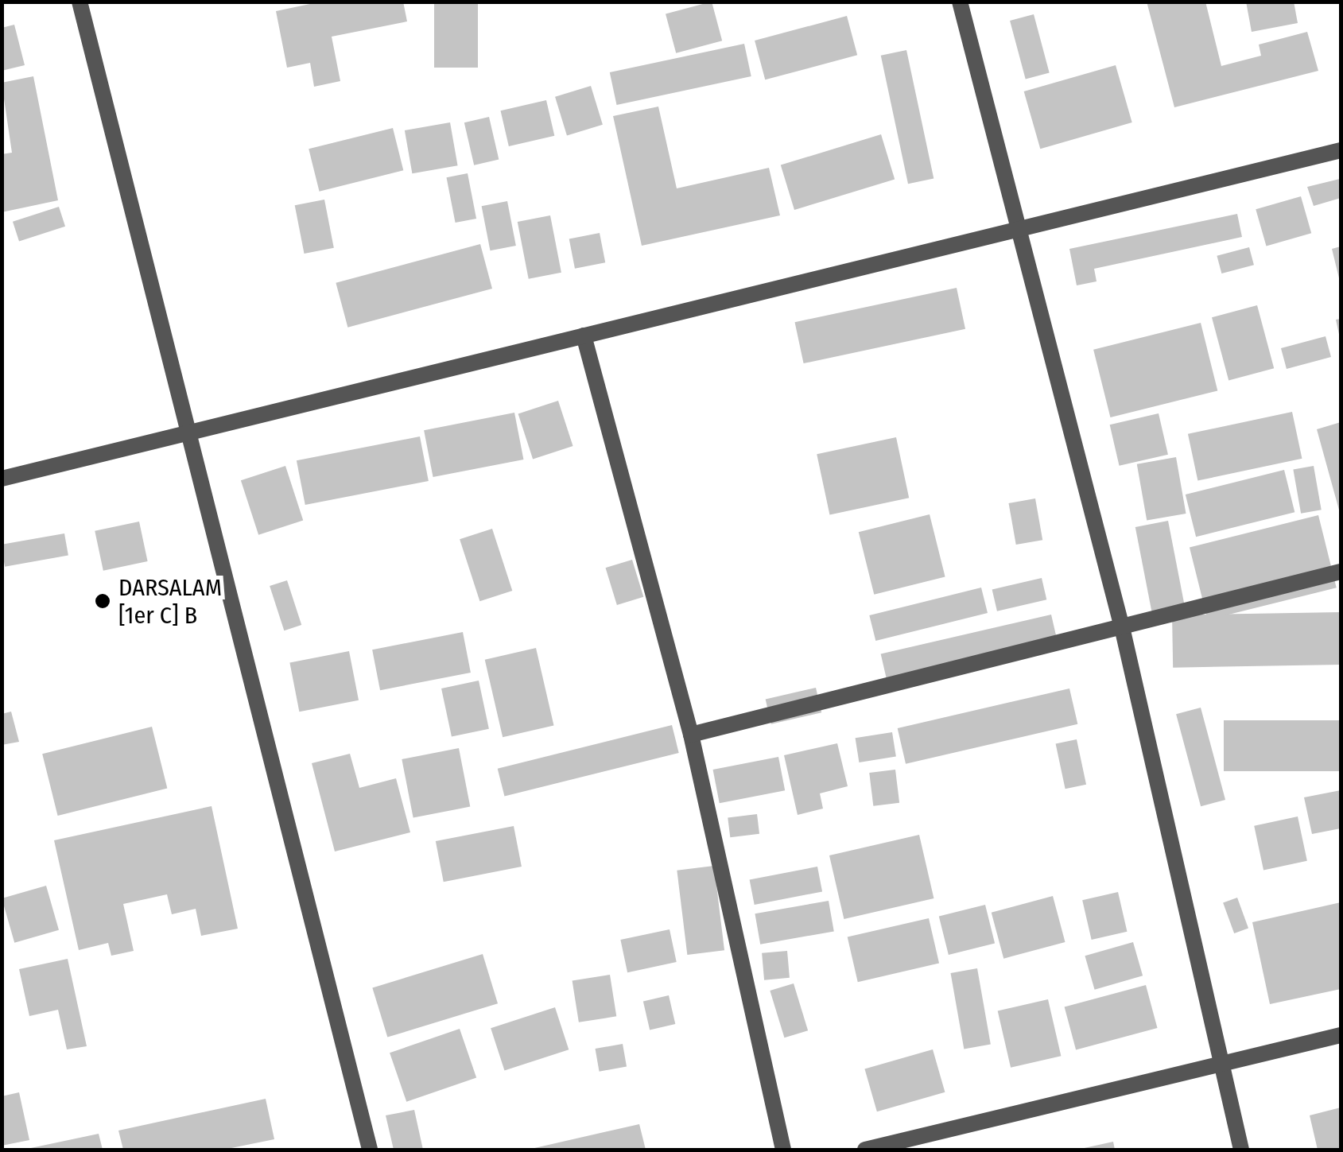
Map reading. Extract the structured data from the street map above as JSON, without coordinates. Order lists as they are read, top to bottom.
{
  "places": ["DARSALAM [1er C] B"]
}
